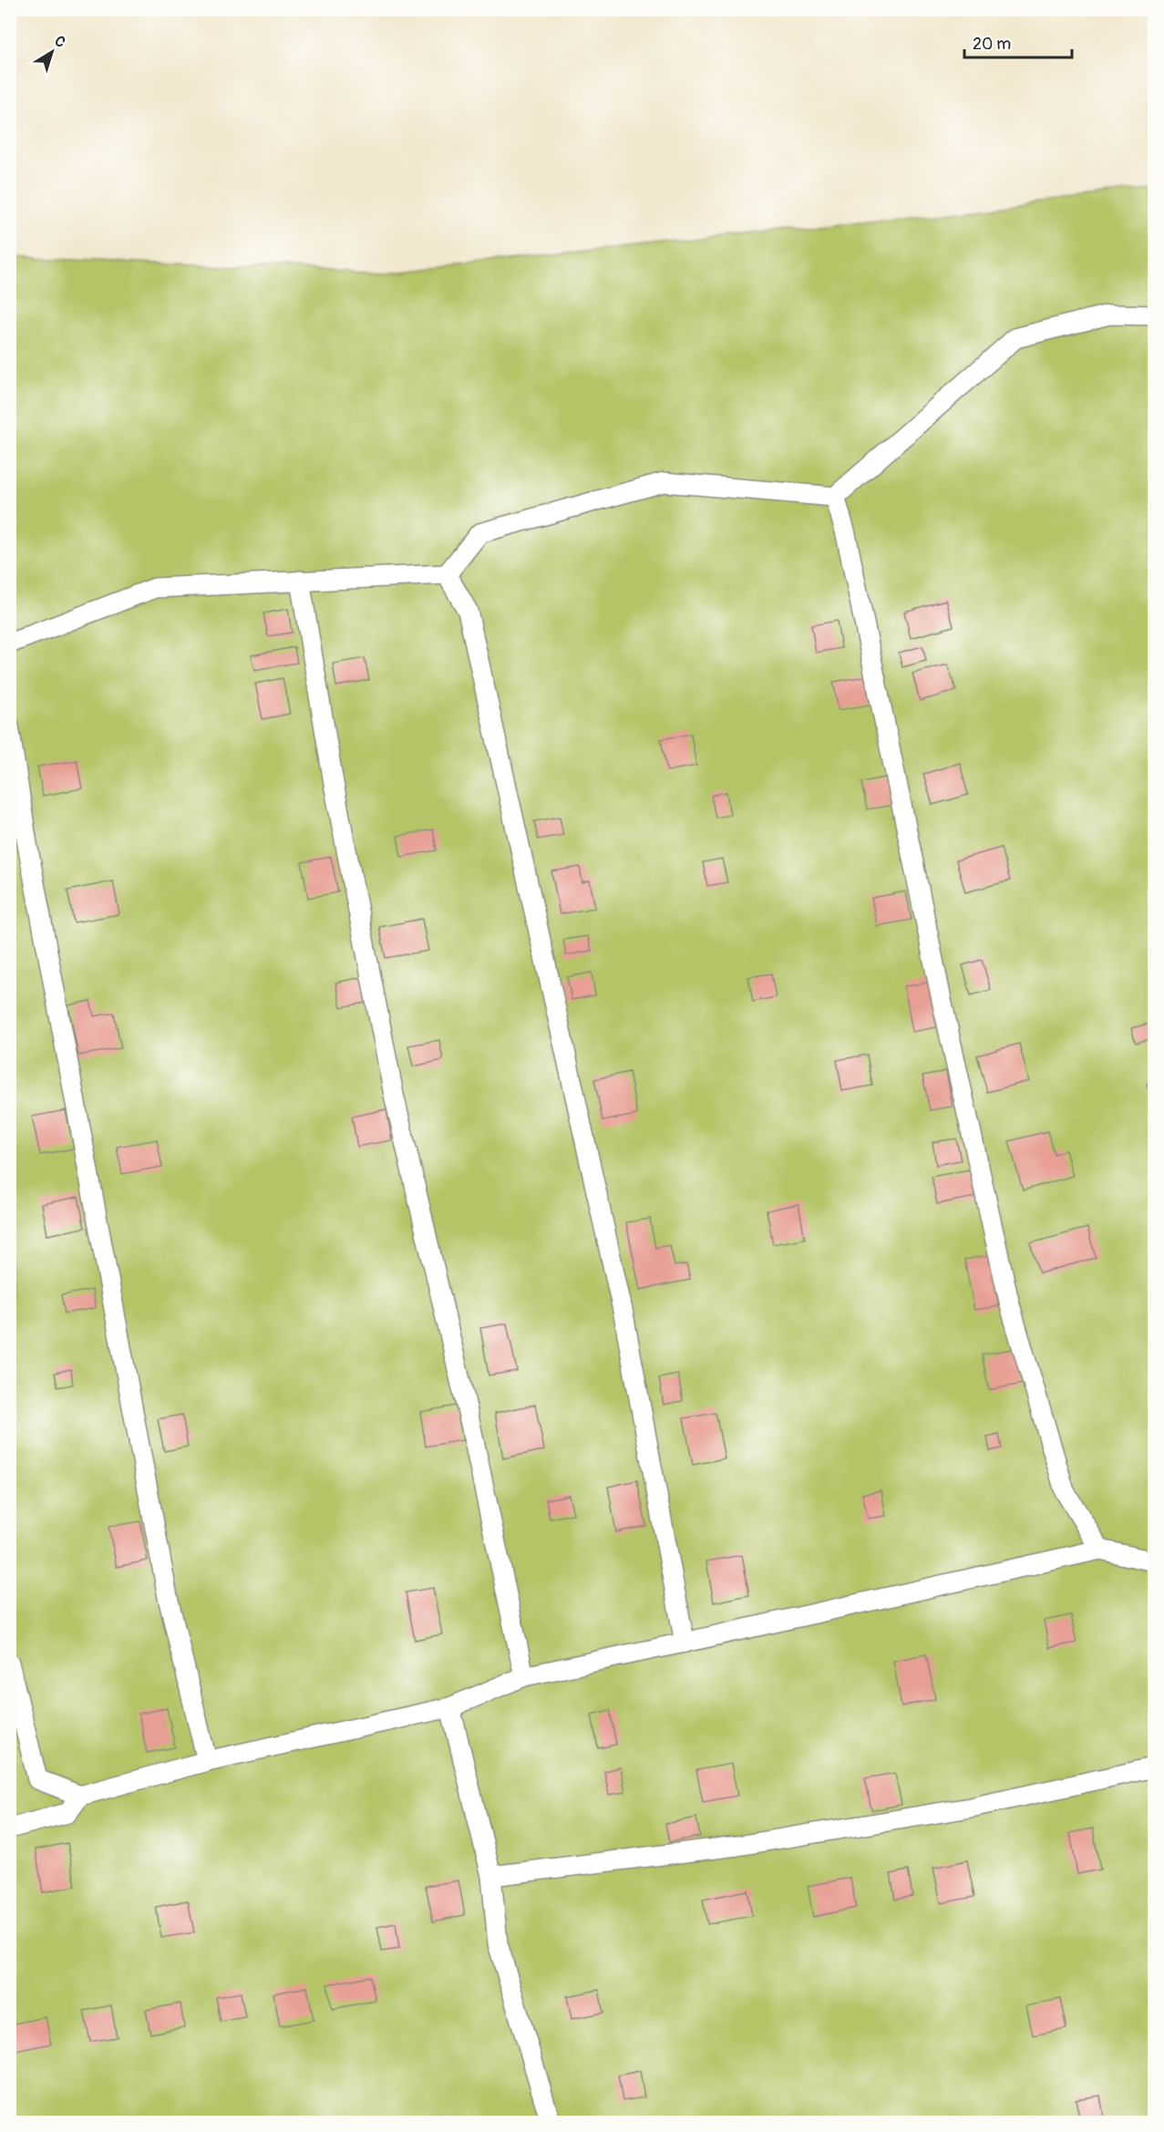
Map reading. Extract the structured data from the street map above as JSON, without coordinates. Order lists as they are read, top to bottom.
{
  "scale_bar": "20 m",
  "north": "top right"
}
